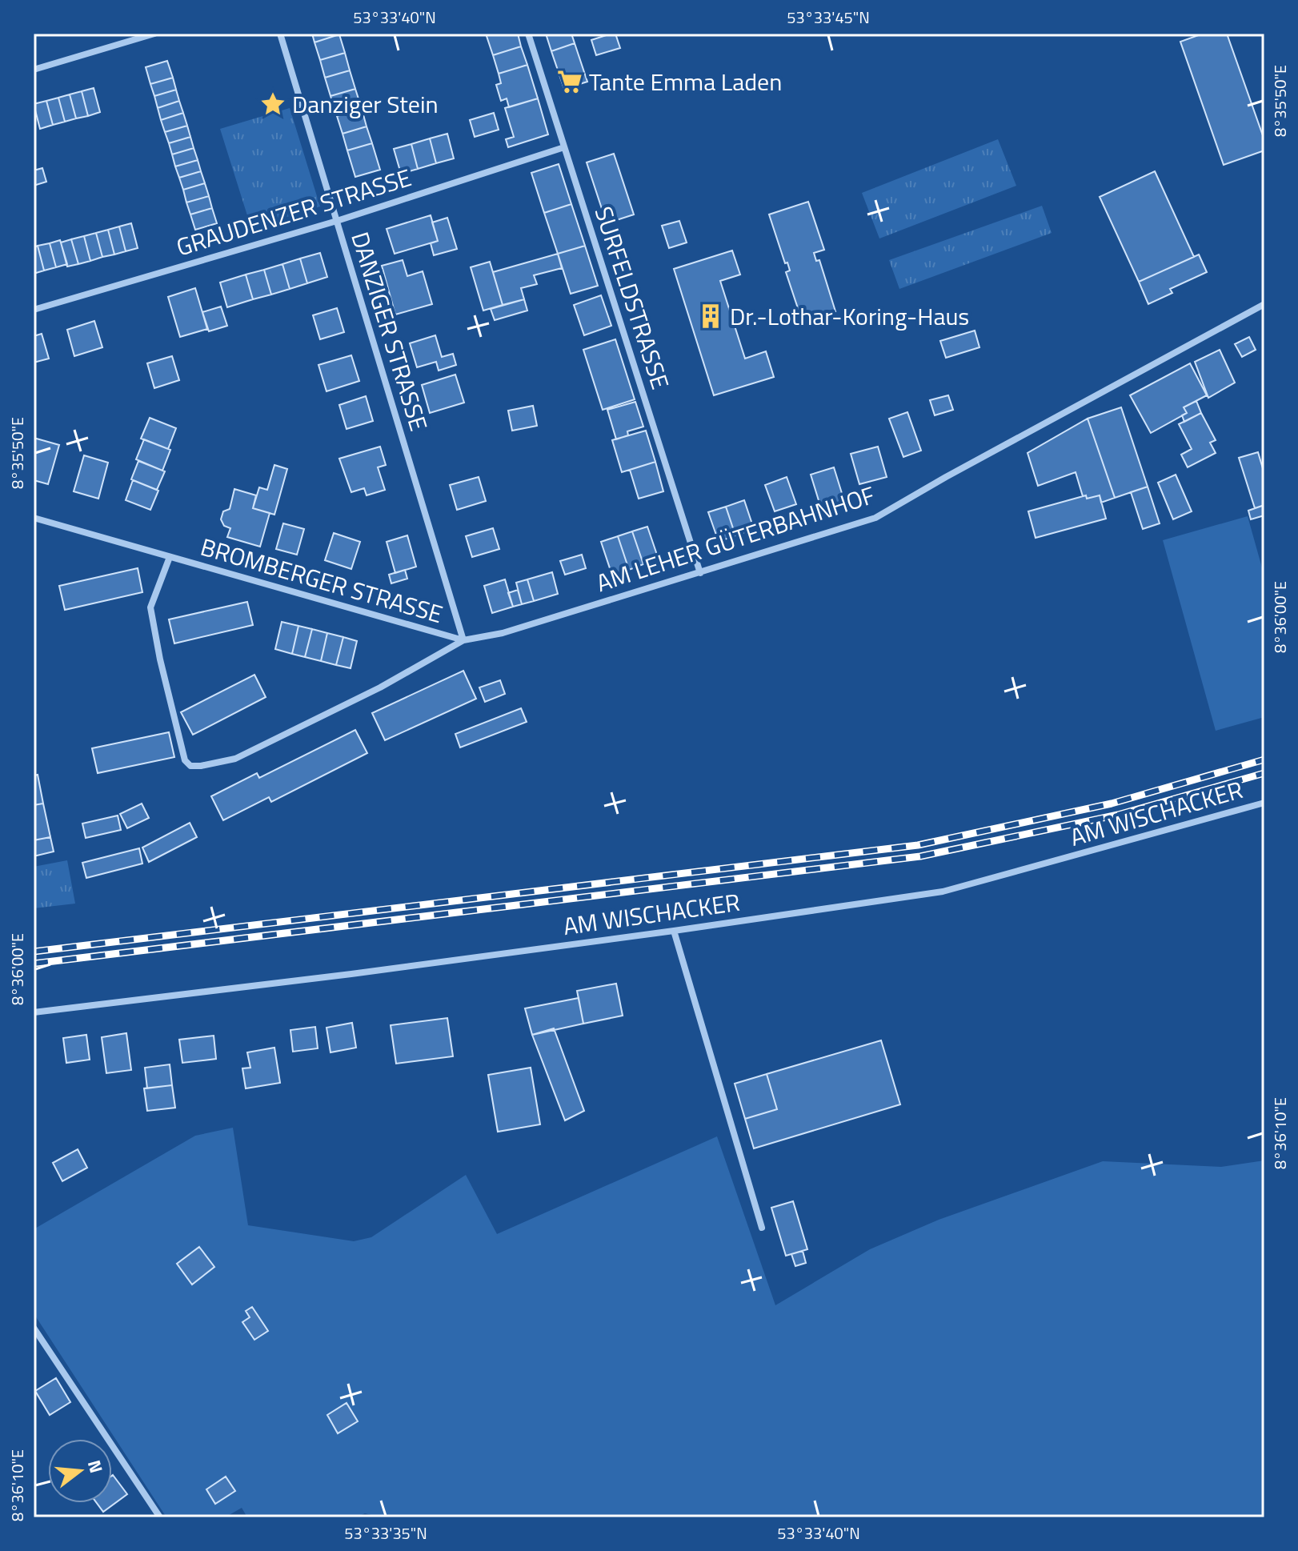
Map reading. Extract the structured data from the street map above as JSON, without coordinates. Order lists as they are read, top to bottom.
{
  "streets": {
    "street": [
      "GRAUDENZER STRASSE",
      "SURFELDSTRASSE",
      "DANZIGER STRASSE",
      "AM LEHER GÜTERBAHNHOF",
      "BROMBERGER STRASSE",
      "AM WISCHACKER"
    ]
  },
  "crossings": [
    ["GRAUDENZER STRASSE", "SURFELDSTRASSE"],
    ["GRAUDENZER STRASSE", "DANZIGER STRASSE"],
    ["SURFELDSTRASSE", "AM LEHER GÜTERBAHNHOF"],
    ["DANZIGER STRASSE", "AM LEHER GÜTERBAHNHOF"],
    ["DANZIGER STRASSE", "BROMBERGER STRASSE"],
    ["AM LEHER GÜTERBAHNHOF", "BROMBERGER STRASSE"]
  ],
  "places": {
    "supermarket": ["Tante Emma Laden"],
    "place": ["Danziger Stein"],
    "building": ["Dr.-Lothar-Koring-Haus"]
  },
  "north": "right",
  "coordinates": [
    "53°33'40\"N",
    "53°33'45\"N",
    "8°35'50\"E",
    "8°36'00\"E",
    "8°36'10\"E",
    "53°33'35\"N"
  ]
}
